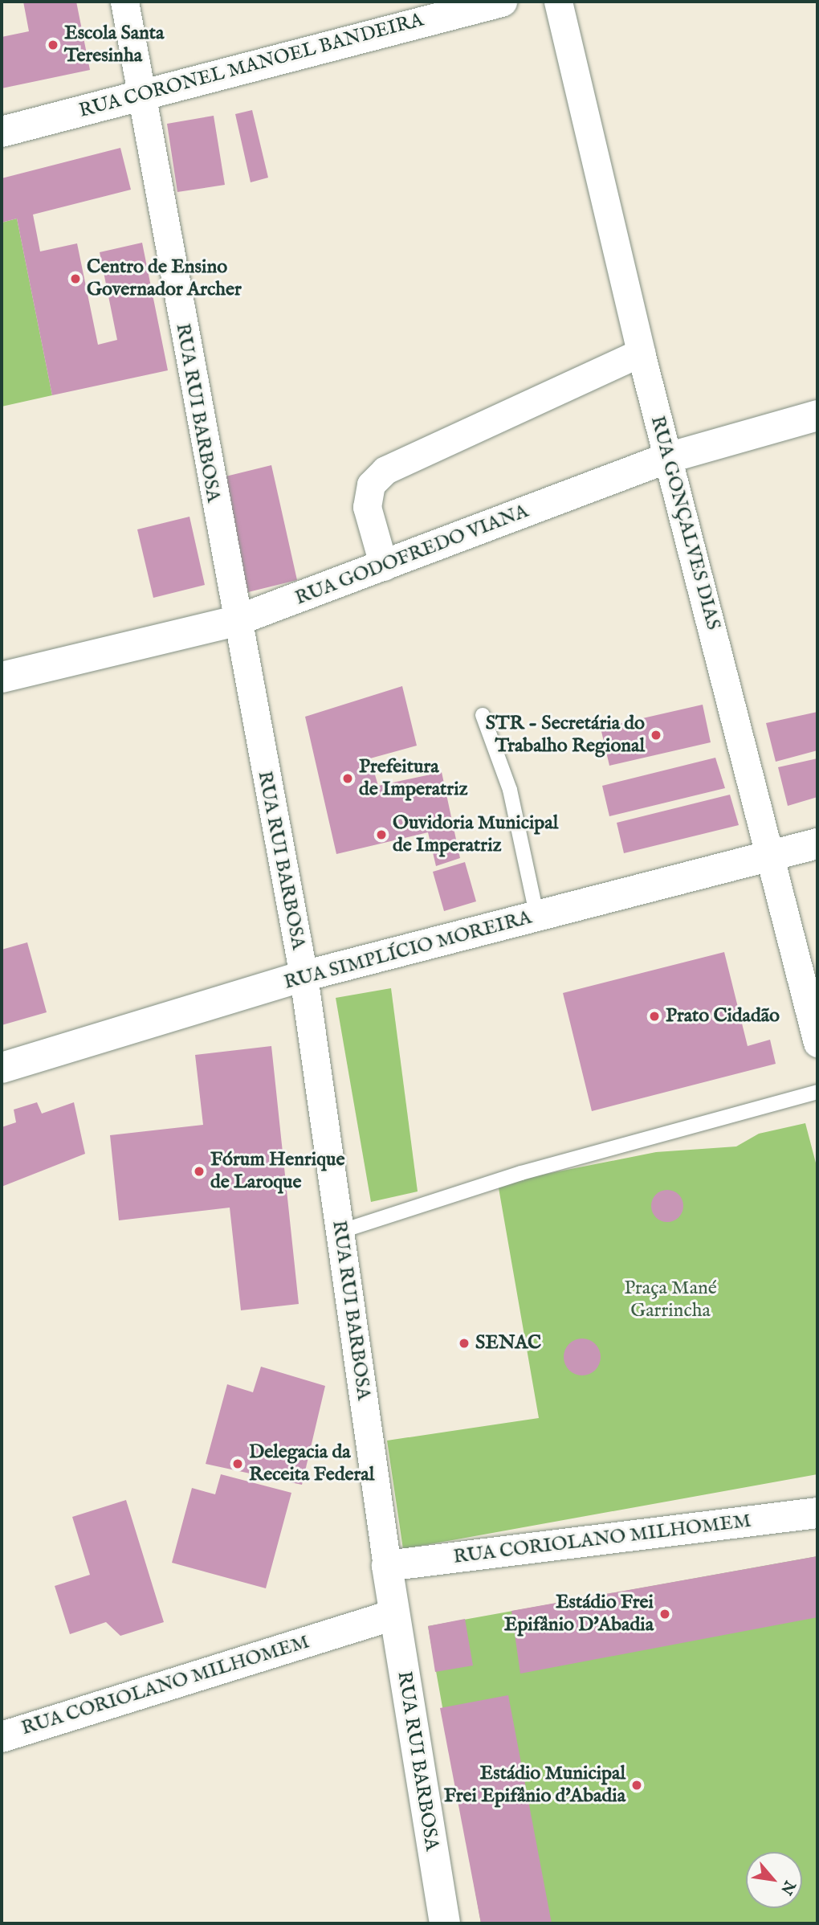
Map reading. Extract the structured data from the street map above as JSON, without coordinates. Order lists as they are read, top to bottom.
{
  "streets": {
    "main road": [
      "RUA CORONEL MANOEL BANDEIRA",
      "RUA RUI BARBOSA",
      "RUA GODOFREDO VIANA",
      "RUA SIMPLÍCIO MOREIRA",
      "RUA CORIOLANO MILHOMEM"
    ],
    "street": ["RUA GONÇALVES DIAS"]
  },
  "crossings": [
    ["RUA CORONEL MANOEL BANDEIRA", "RUA RUI BARBOSA"],
    ["RUA RUI BARBOSA", "RUA GODOFREDO VIANA"],
    ["RUA RUI BARBOSA", "RUA SIMPLÍCIO MOREIRA"],
    ["RUA RUI BARBOSA", "RUA CORIOLANO MILHOMEM"],
    ["RUA GONÇALVES DIAS", "RUA GODOFREDO VIANA"],
    ["RUA GONÇALVES DIAS", "RUA SIMPLÍCIO MOREIRA"]
  ],
  "parks": ["Praça Mané Garrincha"],
  "places": [
    "Escola Santa Teresinha",
    "Centro de Ensino Governador Archer",
    "STR - Secretária do Trabalho Regional",
    "Prefeitura de Imperatriz",
    "Ouvidoria Municipal de Imperatriz",
    "Prato Cidadão",
    "Fórum Henrique de Laroque",
    "SENAC",
    "Delegacia da Receita Federal",
    "Estádio Frei Epifânio D'Abadia",
    "Estádio Municipal Frei Epifânio d'Abadia"
  ],
  "north": "bottom right"
}
